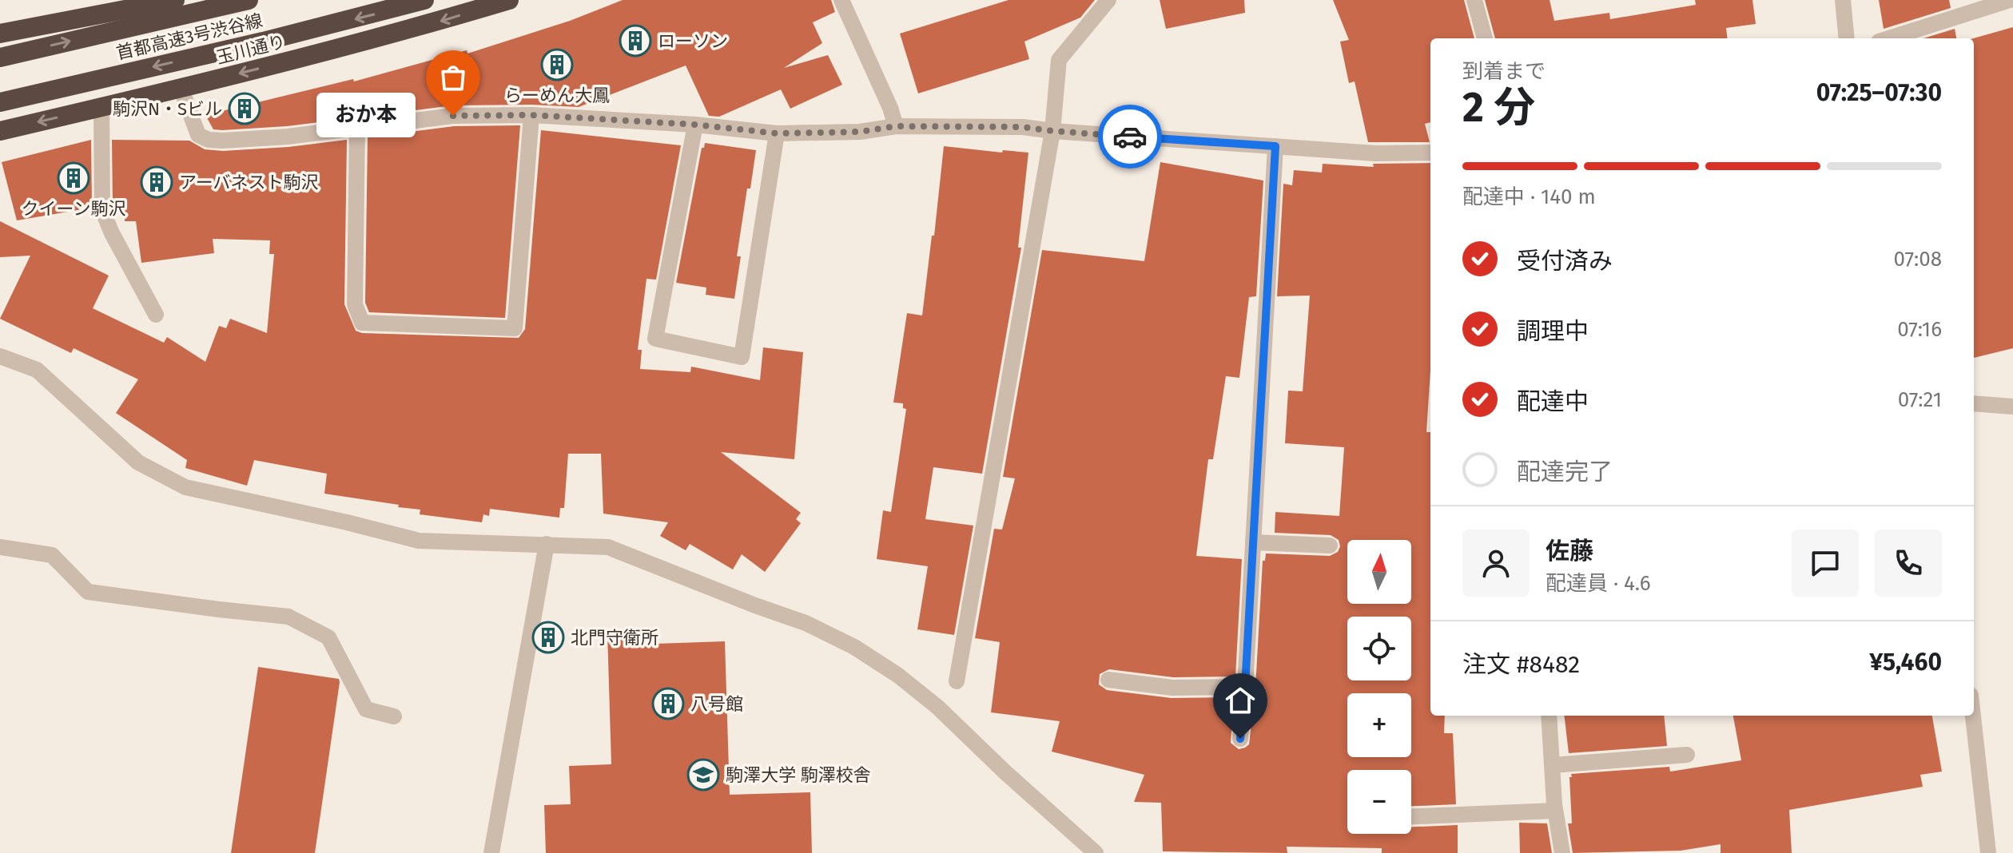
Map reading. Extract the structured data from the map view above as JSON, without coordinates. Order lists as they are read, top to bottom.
{
  "streets": {
    "highway": ["首都高速3号渋谷線", "玉川通り"]
  },
  "one_way": ["玉川通り"],
  "places": {
    "building": [
      "ローソン",
      "らーめん大鳳",
      "駒沢N・Sビル",
      "クイーン駒沢",
      "アーバネスト駒沢",
      "北門守衛所",
      "八号館"
    ],
    "other": ["おか本"],
    "school or university": ["駒澤大学 駒澤校舎"]
  },
  "north": "top",
  "page": {
    "heading": ["2 分", "到着まで", "07:25–07:30"],
    "panel": [
      "佐藤",
      "配達員 · 4.6",
      "注文 #8482",
      "¥5,460"
    ],
    "bubble": "おか本",
    "bar": "配達中 · 140 m",
    "list": [
      ["受付済み", "07:08"],
      ["調理中", "07:16"],
      ["配達中", "07:21"],
      "配達完了"
    ],
    "map_buttons": ["+", "−"]
  }
}
